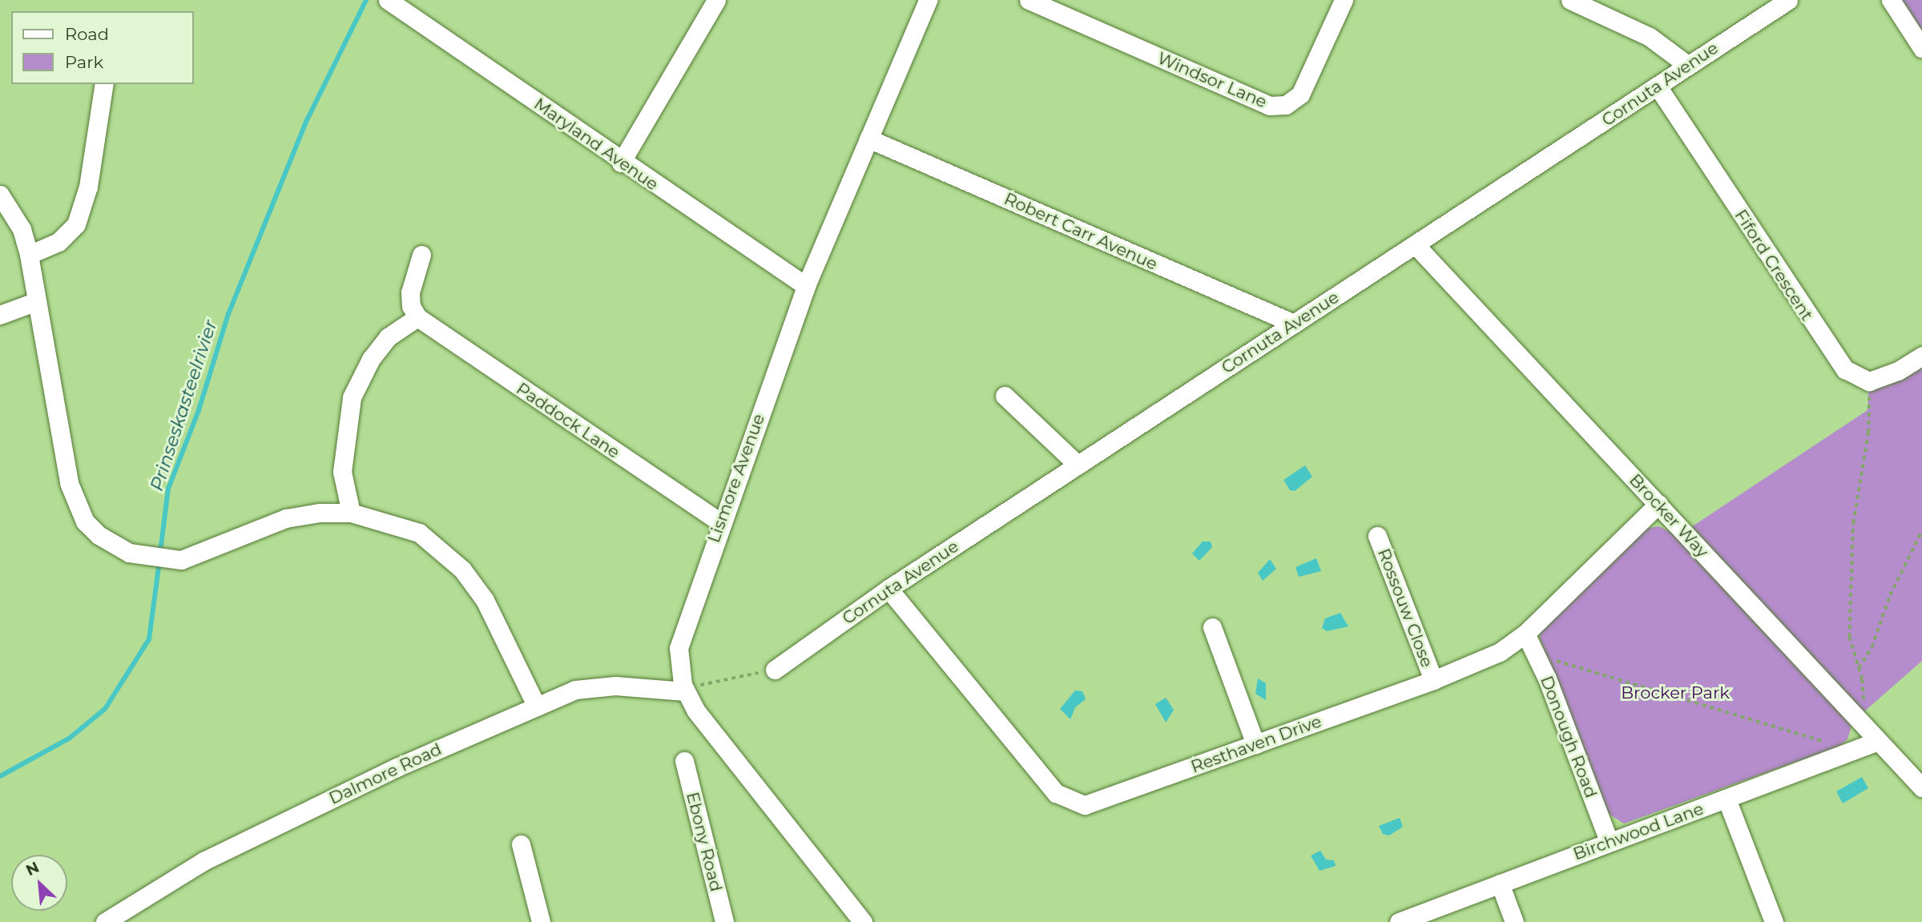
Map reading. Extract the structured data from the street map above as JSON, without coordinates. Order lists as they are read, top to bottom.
{
  "streets": {
    "street": [
      "Windsor Lane",
      "Cornuta Avenue",
      "Maryland Avenue",
      "Robert Carr Avenue",
      "Fiford Crescent",
      "Paddock Lane",
      "Lismore Avenue",
      "Brocker Way",
      "Rossouw Close",
      "Donough Road",
      "Resthaven Drive",
      "Dalmore Road",
      "Birchwood Lane",
      "Ebony Road"
    ]
  },
  "crossings": [
    ["Cornuta Avenue", "Robert Carr Avenue"],
    ["Cornuta Avenue", "Fiford Crescent"],
    ["Cornuta Avenue", "Brocker Way"],
    ["Cornuta Avenue", "Resthaven Drive"],
    ["Maryland Avenue", "Lismore Avenue"],
    ["Robert Carr Avenue", "Lismore Avenue"],
    ["Paddock Lane", "Lismore Avenue"],
    ["Lismore Avenue", "Dalmore Road"],
    ["Brocker Way", "Resthaven Drive"],
    ["Brocker Way", "Birchwood Lane"],
    ["Rossouw Close", "Resthaven Drive"],
    ["Donough Road", "Resthaven Drive"],
    ["Donough Road", "Birchwood Lane"]
  ],
  "water": ["Prinseskasteelrivier"],
  "parks": ["Brocker Park"],
  "legend": ["Road", "Park"],
  "north": "top left"
}
